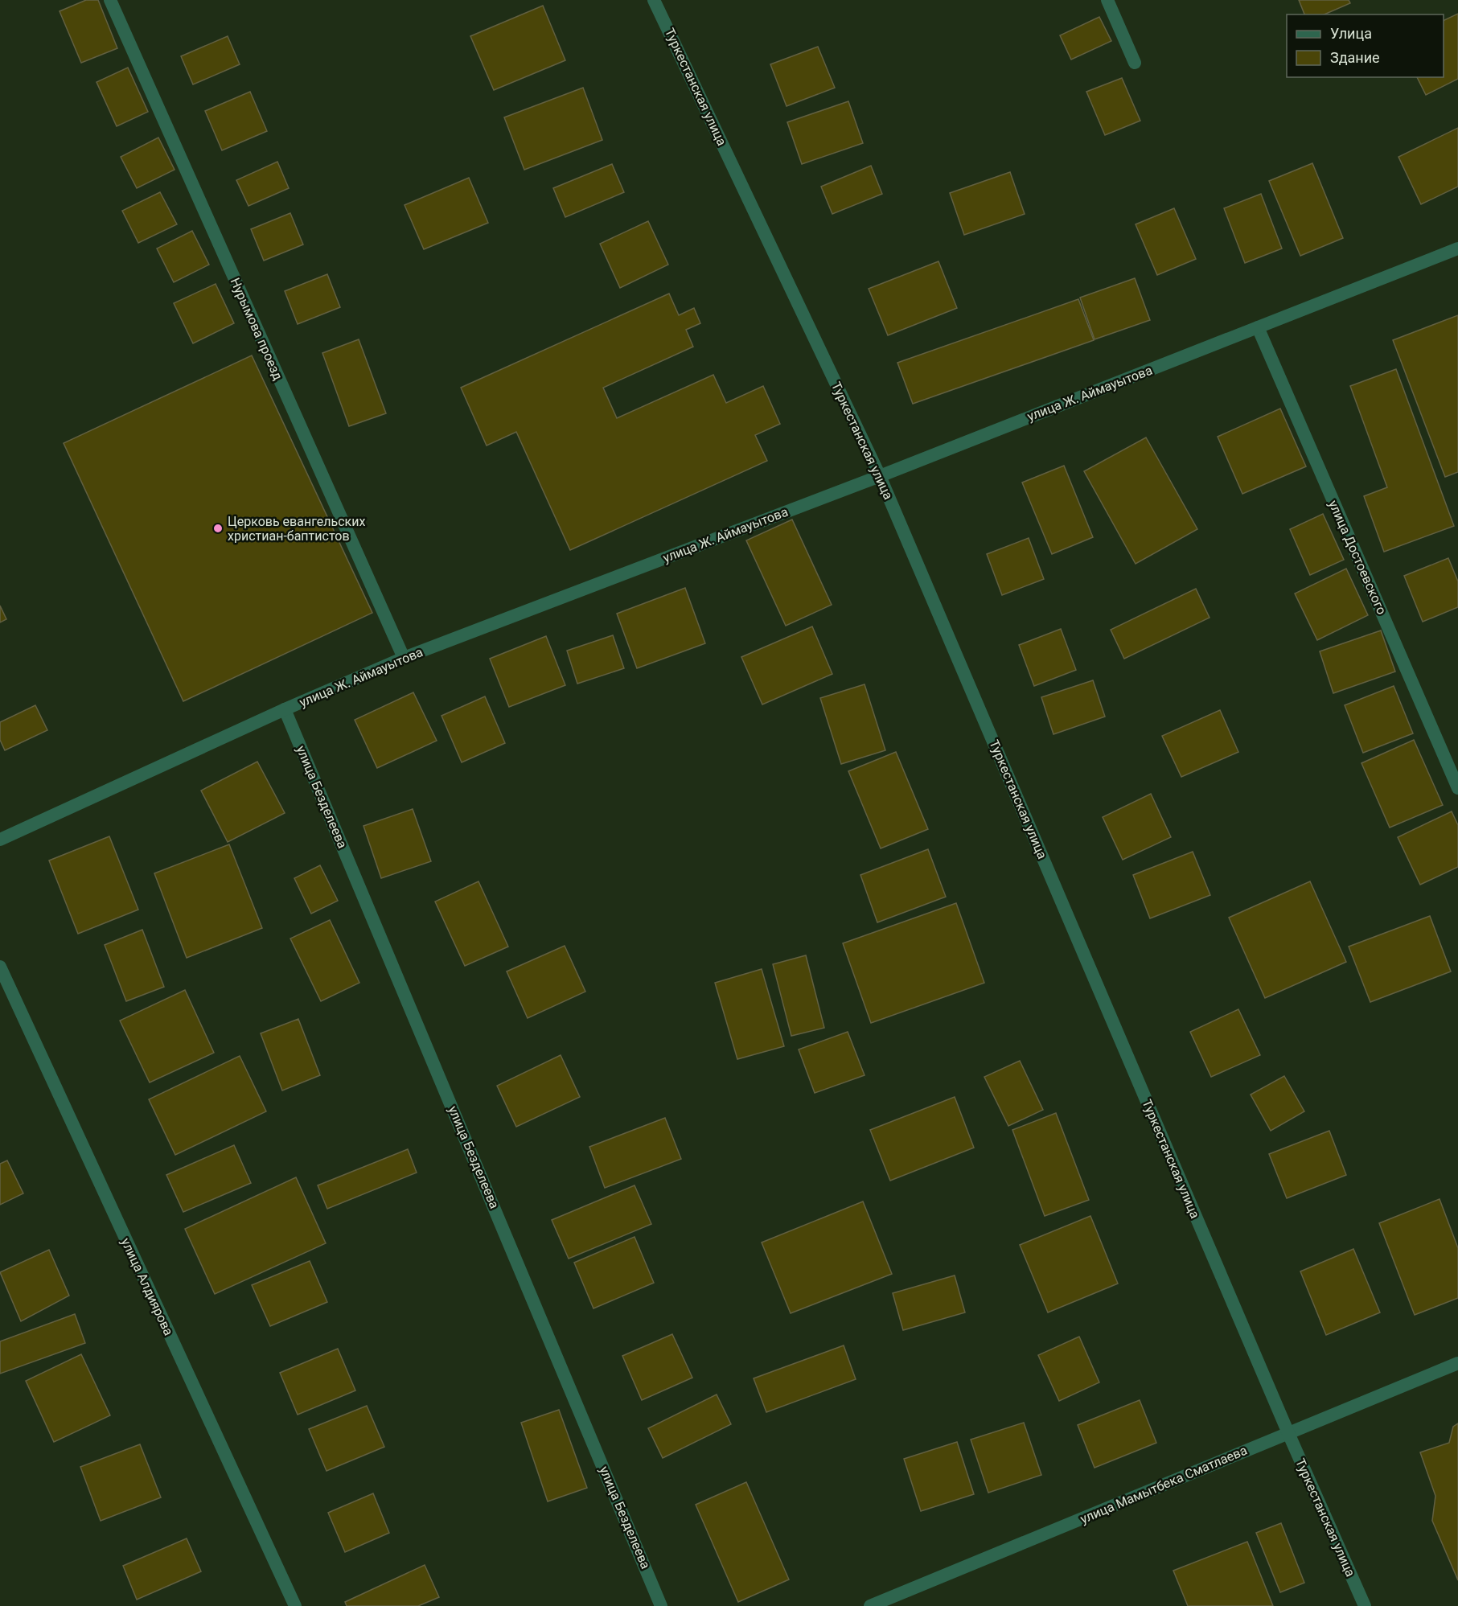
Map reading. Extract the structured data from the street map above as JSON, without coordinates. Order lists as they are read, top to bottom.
{
  "streets": {
    "street": [
      "Туркестанская улица",
      "Нурымова проезд",
      "улица Ж. Аймауытова",
      "улица Достоевского",
      "улица Безделеева",
      "улица Алдиярова",
      "улица Мамытбека Сматлаева"
    ]
  },
  "crossings": [
    ["Туркестанская улица", "улица Ж. Аймауытова"],
    ["Туркестанская улица", "улица Мамытбека Сматлаева"],
    ["Нурымова проезд", "улица Ж. Аймауытова"],
    ["улица Ж. Аймауытова", "улица Достоевского"],
    ["улица Ж. Аймауытова", "улица Безделеева"]
  ],
  "places": ["Церковь евангельских христиан-баптистов"],
  "legend": ["Улица", "Здание"]
}
